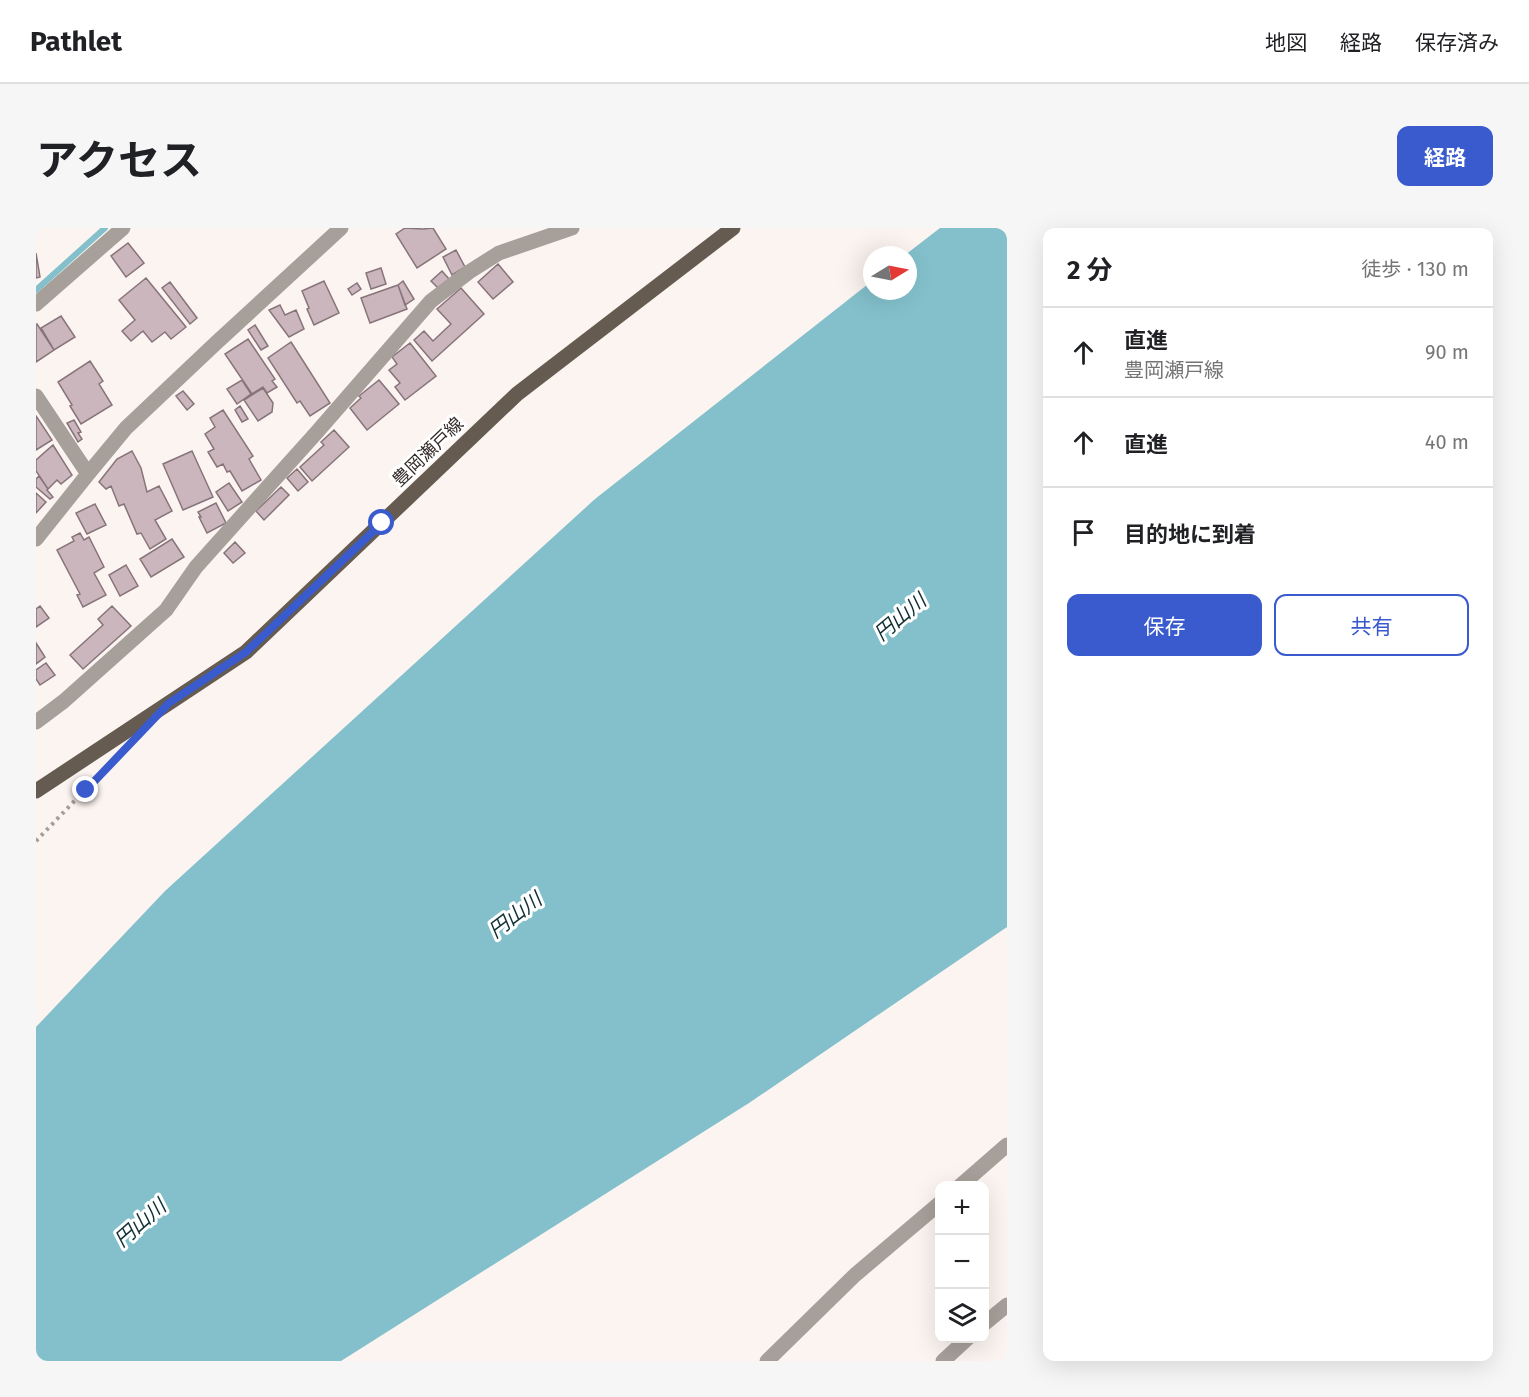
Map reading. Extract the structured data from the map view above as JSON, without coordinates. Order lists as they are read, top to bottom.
{
  "streets": {
    "main road": ["豊岡瀬戸線"]
  },
  "water": ["円山川"],
  "north": "right",
  "page": {
    "header": "Pathlet",
    "nav": ["地図", "経路", "保存済み"],
    "title": "アクセス",
    "buttons": [
      "経路",
      ["保存", "共有"]
    ],
    "heading": ["2 分", "徒歩 · 130 m"],
    "list": [
      ["直進", "豊岡瀬戸線", "90 m"],
      ["直進", "40 m"],
      "目的地に到着"
    ],
    "map_buttons": ["+", "−"]
  }
}
